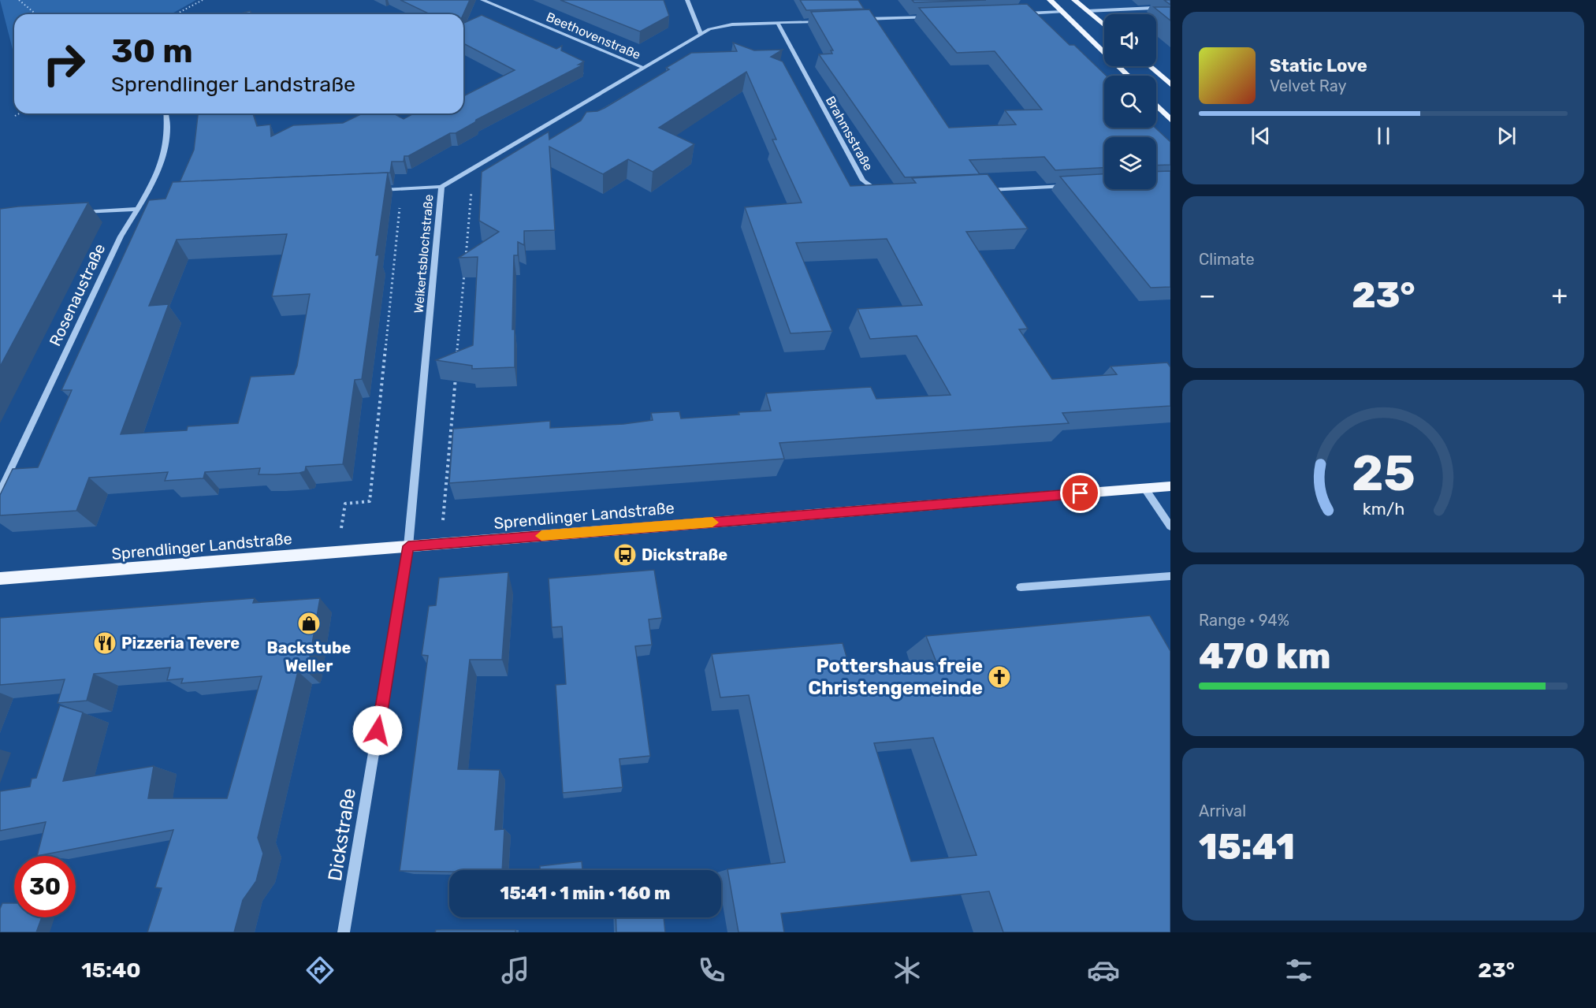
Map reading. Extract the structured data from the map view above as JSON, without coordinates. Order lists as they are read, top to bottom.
{
  "streets": {
    "main road": ["Sprendlinger Landstraße"],
    "street": [
      "Beethovenstraße",
      "Brahmsstraße",
      "Weikertsblochstraße",
      "Rosenaustraße",
      "Dickstraße"
    ]
  },
  "crossings": [
    ["Beethovenstraße", "Weikertsblochstraße"],
    ["Brahmsstraße", "Weikertsblochstraße"],
    ["Weikertsblochstraße", "Sprendlinger Landstraße"],
    ["Weikertsblochstraße", "Dickstraße"],
    ["Sprendlinger Landstraße", "Dickstraße"]
  ],
  "places": {
    "bus stop": ["Dickstraße"],
    "shop": ["Backstube Weller"],
    "restaurant": ["Pizzeria Tevere"],
    "church": ["Pottershaus freie Christengemeinde"]
  },
  "page": {
    "turn": ["30 m", "Sprendlinger Landstraße"],
    "song": ["Static Love", "Velvet Ray"],
    "tile": [
      "Climate",
      ["Range · 94%", "470 km"],
      ["Arrival", "15:41"]
    ],
    "heat": ["−", "23°", "+"],
    "limit": "30",
    "trip": "15:41 · 1 min · 160 m",
    "tabs": ["15:40", "23°"],
    "gauge": ["25", "km/h"]
  }
}
